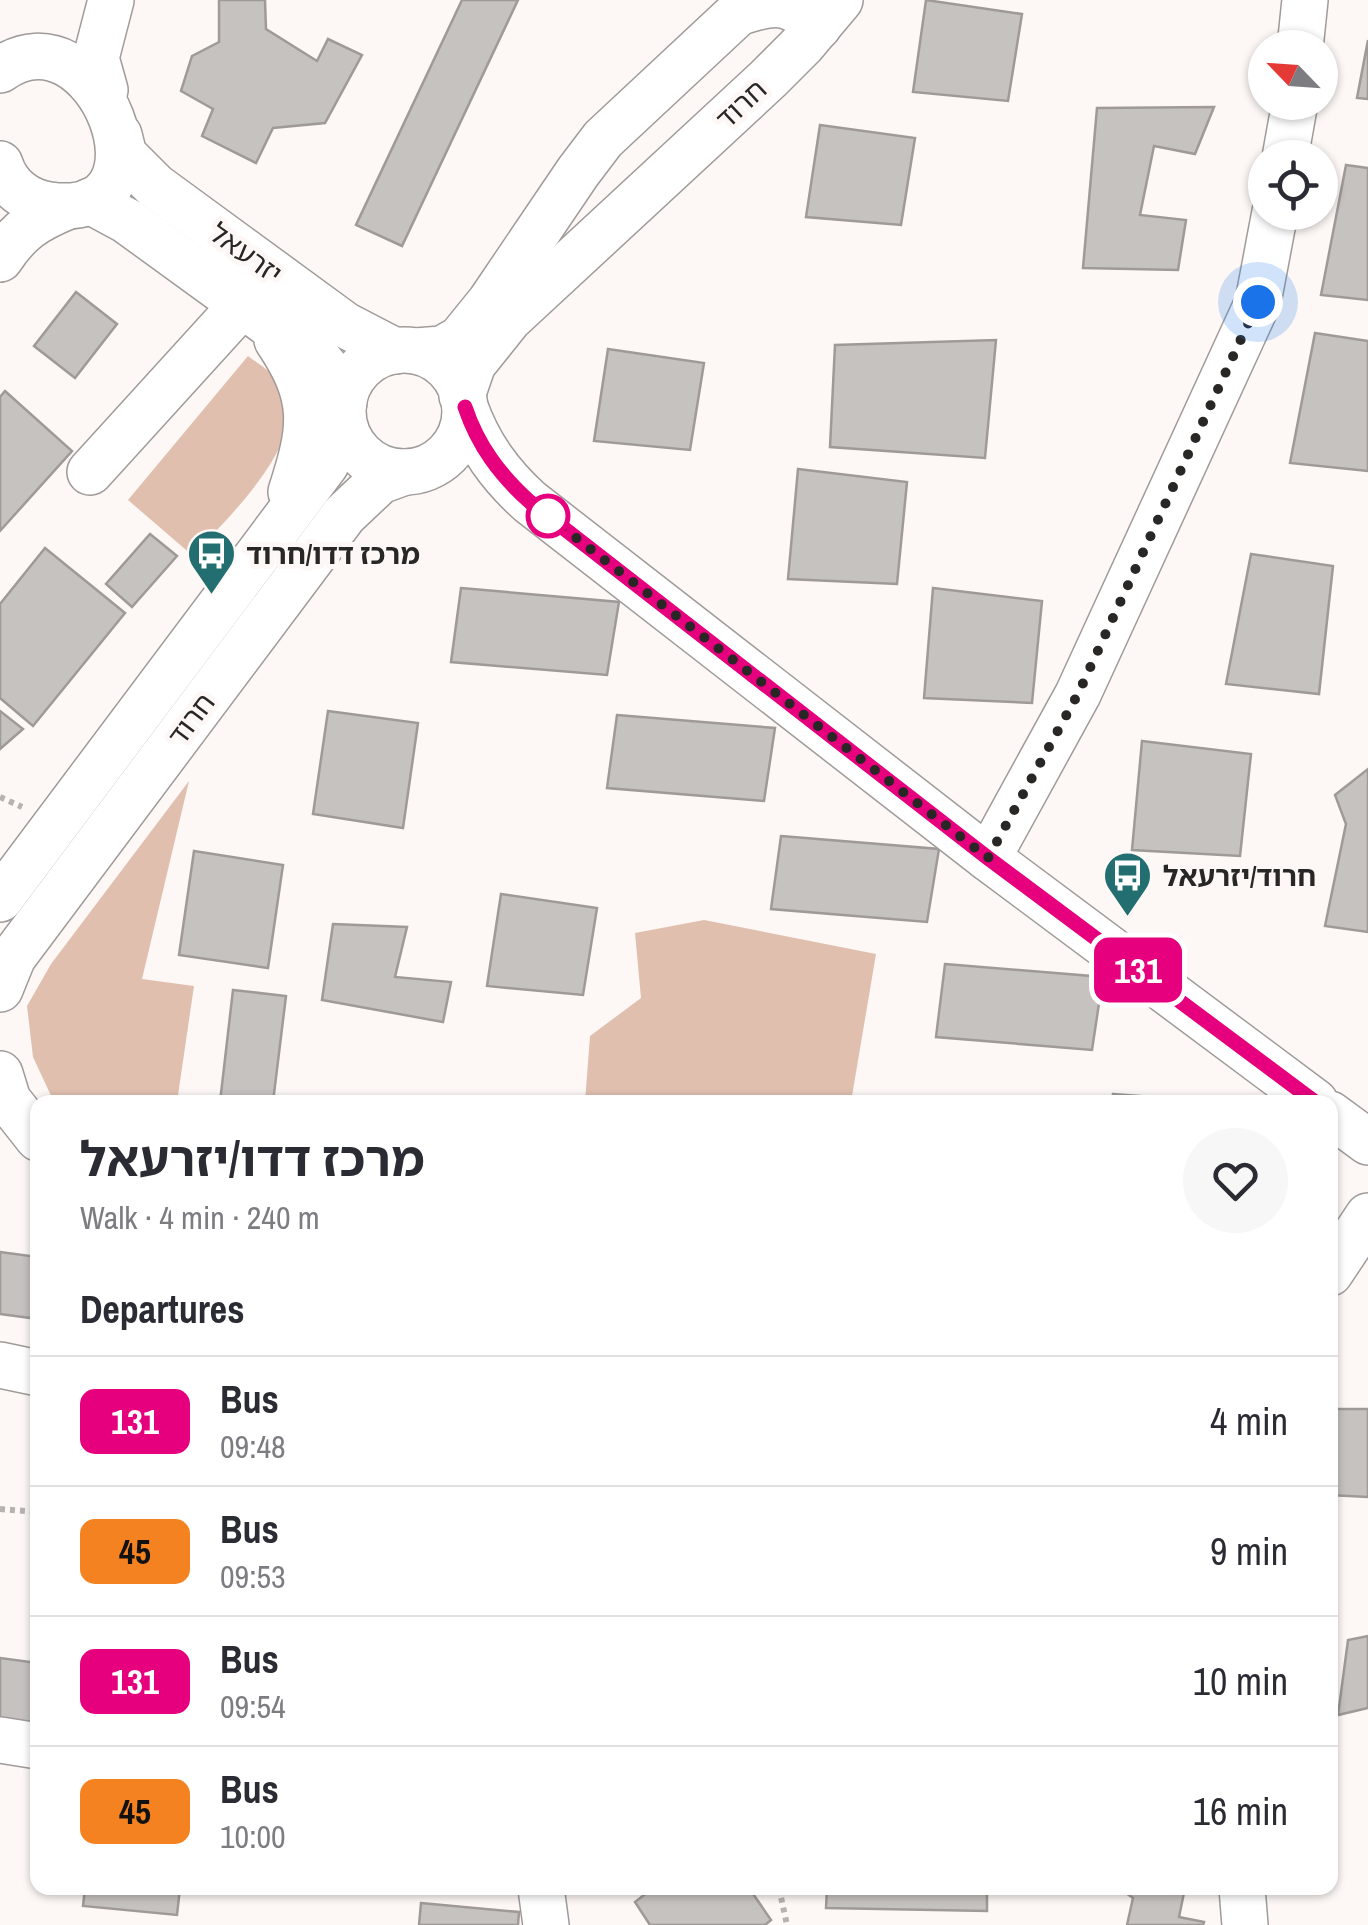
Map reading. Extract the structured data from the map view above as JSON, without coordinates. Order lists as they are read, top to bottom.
{
  "streets": {
    "street": ["חרוד", "יזרעאל"]
  },
  "crossings": [
    ["חרוד", "יזרעאל"]
  ],
  "places": {
    "bus stop": ["מרכז דדו/חרוד", "חרוד/יזרעאל"]
  },
  "lines": ["bus line 131"],
  "north": "top left",
  "page": {
    "on_map": "131",
    "heading": [
      ["מרכז דדו/יזרעאל", "Walk · 4 min · 240 m"],
      "Departures"
    ],
    "list": [
      {
        "mark": "131",
        "name": "Bus",
        "note": "09:48",
        "value": "4 min"
      },
      {
        "mark": "45",
        "name": "Bus",
        "note": "09:53",
        "value": "9 min"
      },
      {
        "mark": "131",
        "name": "Bus",
        "note": "09:54",
        "value": "10 min"
      },
      {
        "mark": "45",
        "name": "Bus",
        "note": "10:00",
        "value": "16 min"
      }
    ]
  }
}
